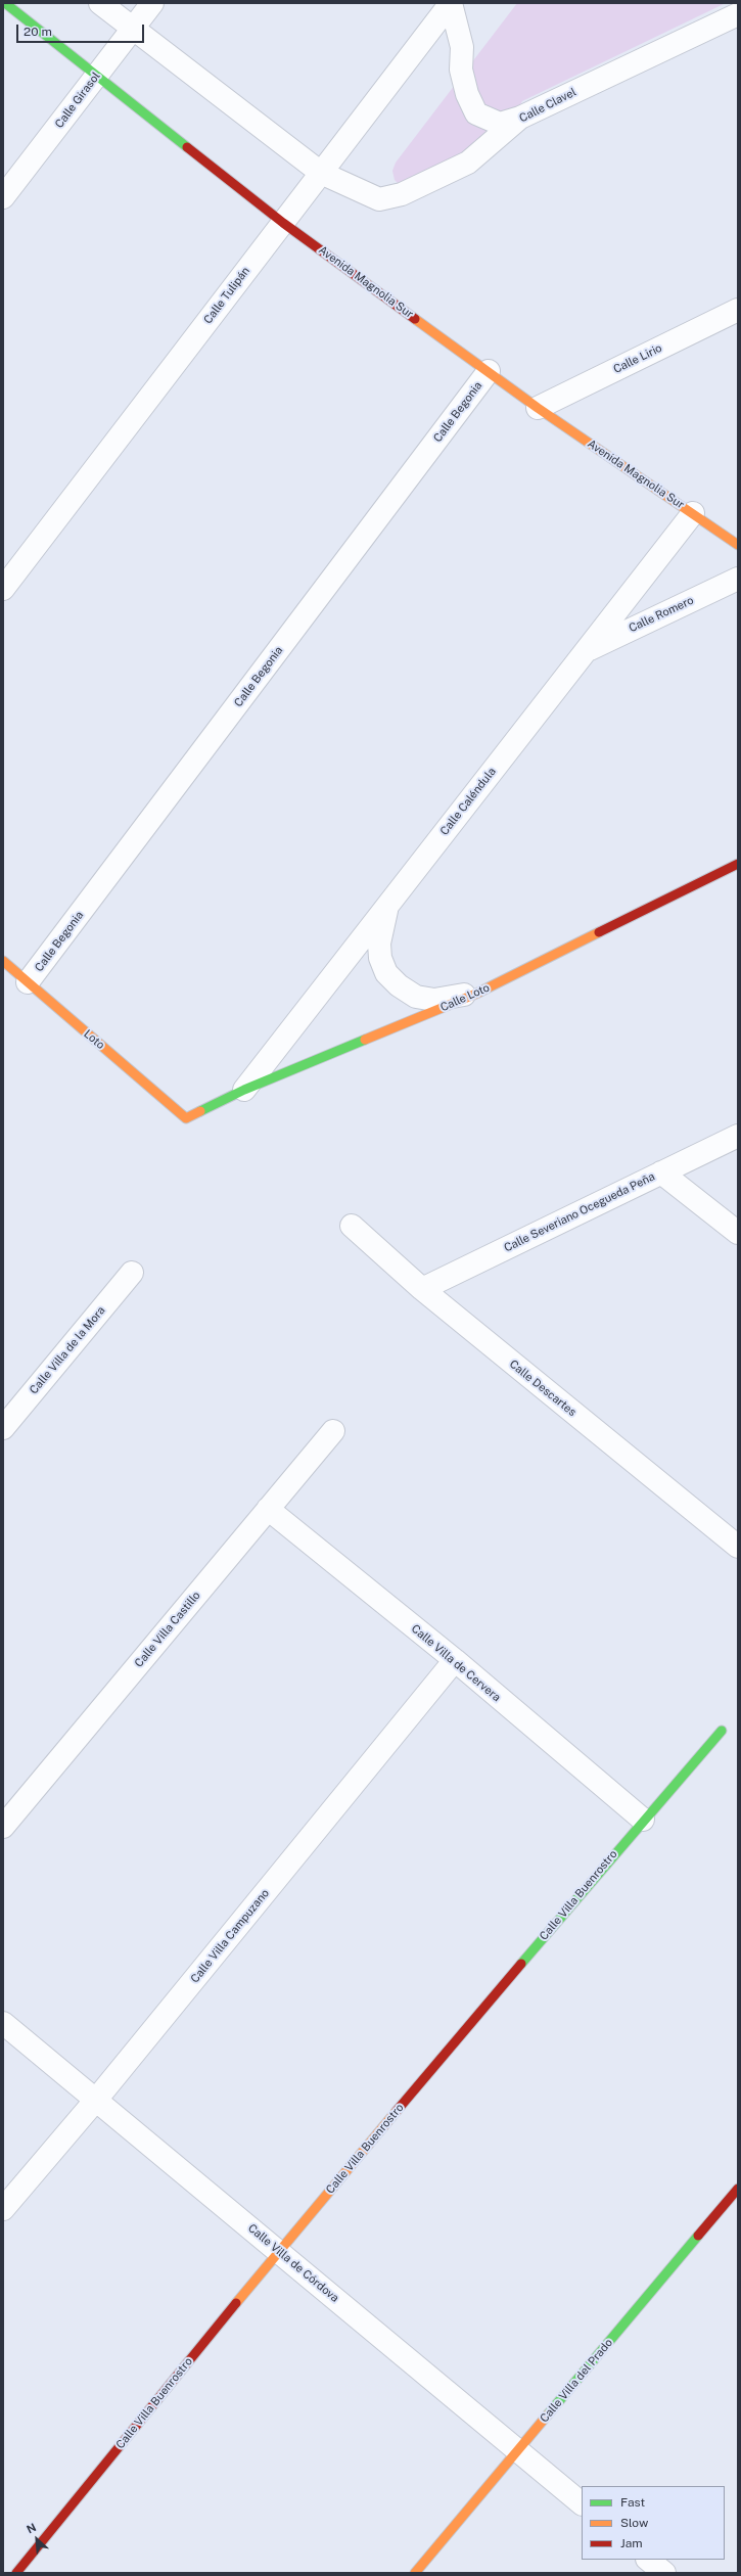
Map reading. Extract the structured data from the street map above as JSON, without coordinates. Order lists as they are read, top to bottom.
{
  "streets": {
    "street": [
      "Calle Girasol",
      "Calle Clavel",
      "Avenida Magnolia Sur",
      "Calle Tulipán",
      "Calle Lirio",
      "Calle Begonia",
      "Calle Romero",
      "Calle Caléndula",
      "Calle Loto",
      "Loto",
      "Calle Severiano Ocegueda Peña",
      "Calle Villa de la Mora",
      "Calle Descartes",
      "Calle Villa Castillo",
      "Calle Villa de Cervera",
      "Calle Villa Buenrostro",
      "Calle Villa Campuzano",
      "Calle Villa de Córdova",
      "Calle Villa del Prado"
    ]
  },
  "crossings": [
    ["Calle Girasol", "Avenida Magnolia Sur"],
    ["Calle Clavel", "Calle Tulipán"],
    ["Avenida Magnolia Sur", "Calle Tulipán"],
    ["Avenida Magnolia Sur", "Calle Lirio"],
    ["Avenida Magnolia Sur", "Calle Begonia"],
    ["Avenida Magnolia Sur", "Calle Caléndula"],
    ["Calle Begonia", "Loto"],
    ["Calle Romero", "Calle Caléndula"],
    ["Calle Caléndula", "Calle Loto"],
    ["Calle Loto", "Loto"],
    ["Calle Severiano Ocegueda Peña", "Calle Descartes"],
    ["Calle Villa Castillo", "Calle Villa de Cervera"],
    ["Calle Villa de Cervera", "Calle Villa Buenrostro"],
    ["Calle Villa de Cervera", "Calle Villa Campuzano"],
    ["Calle Villa Buenrostro", "Calle Villa de Córdova"],
    ["Calle Villa Campuzano", "Calle Villa de Córdova"],
    ["Calle Villa de Córdova", "Calle Villa del Prado"]
  ],
  "legend": ["Fast", "Slow", "Jam"],
  "scale_bar": "20 m",
  "north": "top left"
}
